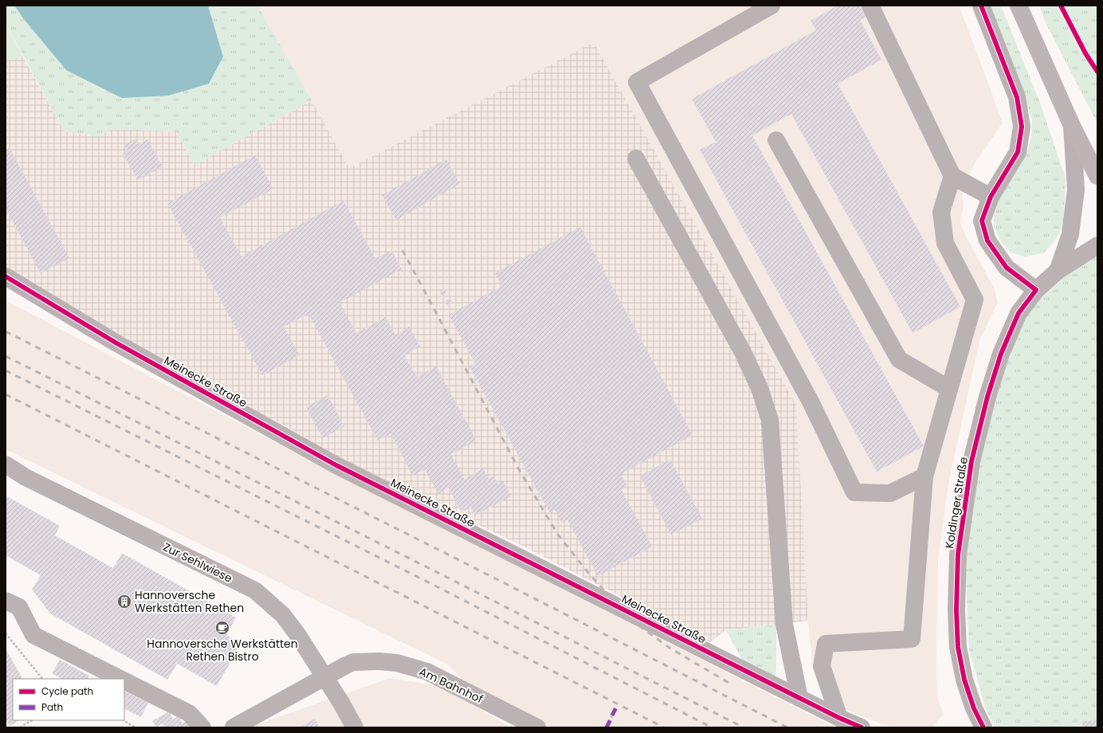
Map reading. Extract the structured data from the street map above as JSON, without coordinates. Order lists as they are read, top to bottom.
{
  "streets": {
    "street": [
      "Meinecke Straße",
      "Koldinger Straße",
      "Zur Sehlwiese",
      "Am Bahnhof"
    ]
  },
  "crossings": [
    ["Zur Sehlwiese", "Am Bahnhof"]
  ],
  "places": {
    "building": ["Hannoversche Werkstätten Rethen"],
    "cafe": ["Hannoversche Werkstätten Rethen Bistro"]
  },
  "legend": ["Cycle path", "Path"]
}
